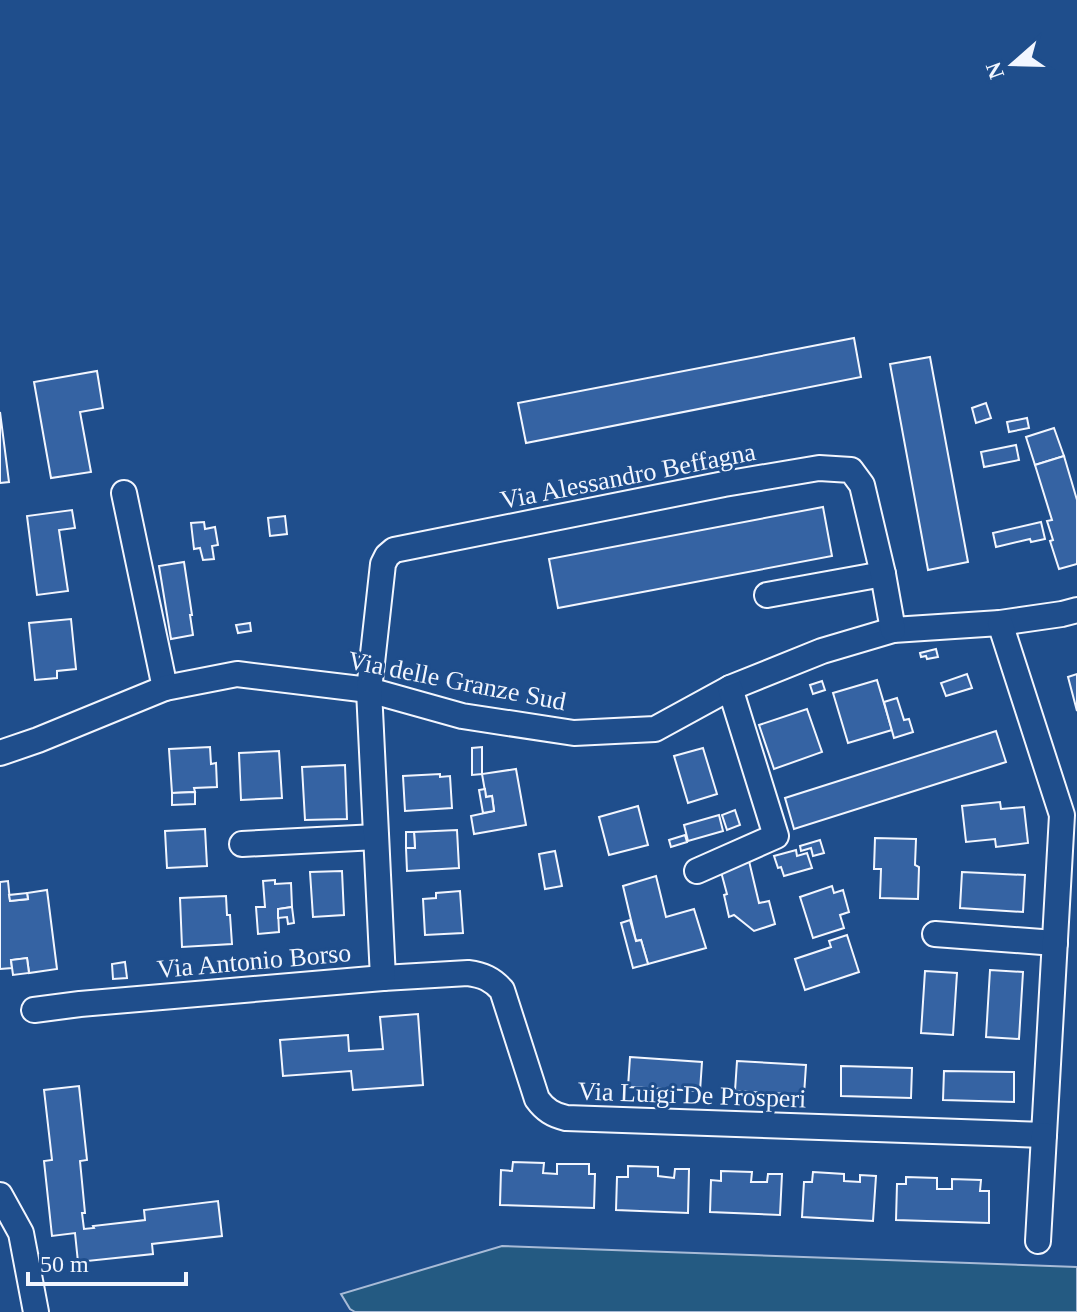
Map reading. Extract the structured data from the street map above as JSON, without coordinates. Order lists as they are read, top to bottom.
{
  "streets": {
    "street": [
      "Via Alessandro Beffagna",
      "Via delle Granze Sud",
      "Via Antonio Borso",
      "Via Luigi De Prosperi"
    ]
  },
  "crossings": [
    ["Via Alessandro Beffagna", "Via delle Granze Sud"],
    ["Via Alessandro Beffagna", "Via Antonio Borso"],
    ["Via delle Granze Sud", "Via Antonio Borso"],
    ["Via Antonio Borso", "Via Luigi De Prosperi"]
  ],
  "scale_bar": "50 m",
  "north": "left"
}
